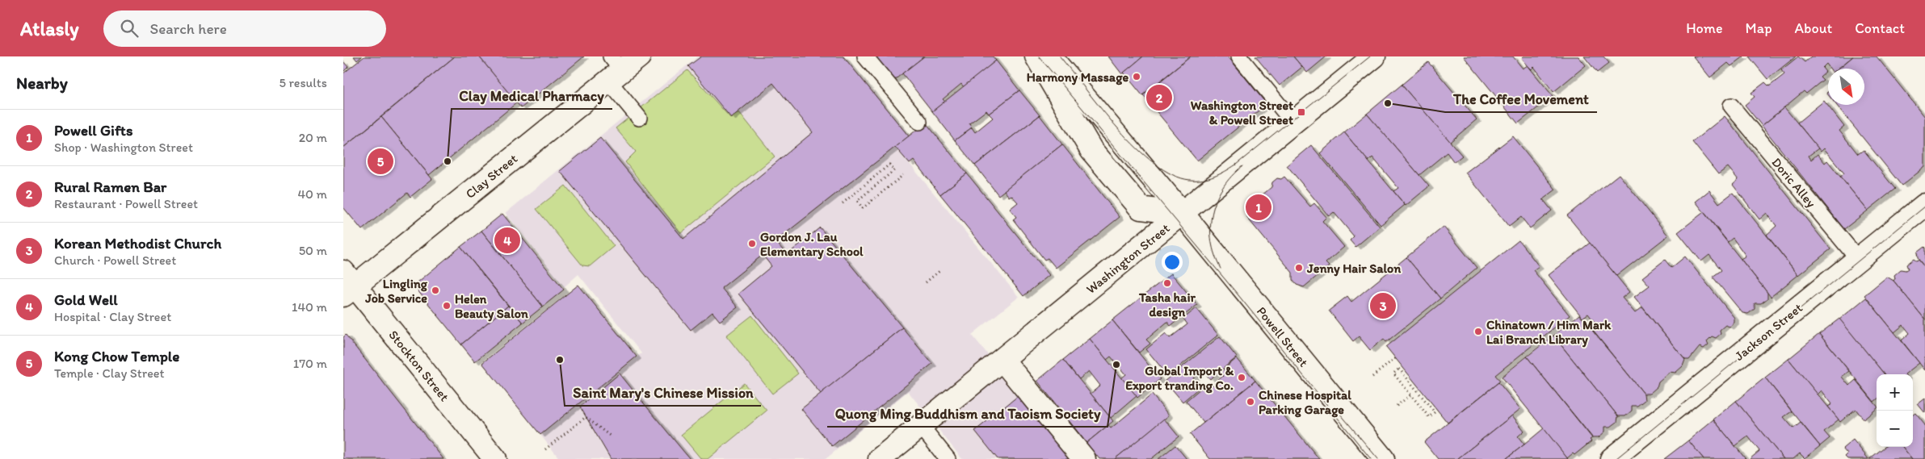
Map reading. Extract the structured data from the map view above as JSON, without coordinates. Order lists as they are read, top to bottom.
{
  "streets": {
    "street": [
      "Clay Street",
      "Washington Street",
      "Jackson Street",
      "Powell Street",
      "Stockton Street"
    ],
    "lane": ["Doric Alley"]
  },
  "crossings": [
    ["Clay Street", "Stockton Street"],
    ["Doric Alley", "Jackson Street"],
    ["Washington Street", "Powell Street"]
  ],
  "places": {
    "other": [
      "Harmony Massage",
      "The Coffee Movement",
      "Clay Medical Pharmacy",
      "Gordon J. Lau Elementary School",
      "Jenny Hair Salon",
      "Tasha hair design",
      "Lingling Job Service",
      "Helen Beauty Salon",
      "Chinatown / Him Mark Lai Branch Library",
      "Saint Mary's Chinese Mission",
      "Quong Ming Buddhism and Taoism Society",
      "Global Import & Export tranding Co.",
      "Chinese Hospital Parking Garage"
    ],
    "transit": ["Washington Street & Powell Street"]
  },
  "north": "bottom right",
  "page": {
    "header": "Atlasly",
    "search": "Search here",
    "nav": [
      "Home",
      "Map",
      "About",
      "Contact"
    ],
    "heading": ["Nearby", "5 results"],
    "pins": [
      "2",
      "5",
      "1",
      "4",
      "3"
    ],
    "list": [
      {
        "mark": "1",
        "name": "Powell Gifts",
        "note": "Shop · Washington Street",
        "value": "20 m"
      },
      {
        "mark": "2",
        "name": "Rural Ramen Bar",
        "note": "Restaurant · Powell Street",
        "value": "40 m"
      },
      {
        "mark": "3",
        "name": "Korean Methodist Church",
        "note": "Church · Powell Street",
        "value": "50 m"
      },
      {
        "mark": "4",
        "name": "Gold Well",
        "note": "Hospital · Clay Street",
        "value": "140 m"
      },
      {
        "mark": "5",
        "name": "Kong Chow Temple",
        "note": "Temple · Clay Street",
        "value": "170 m"
      }
    ],
    "map_buttons": ["+", "−"]
  }
}
